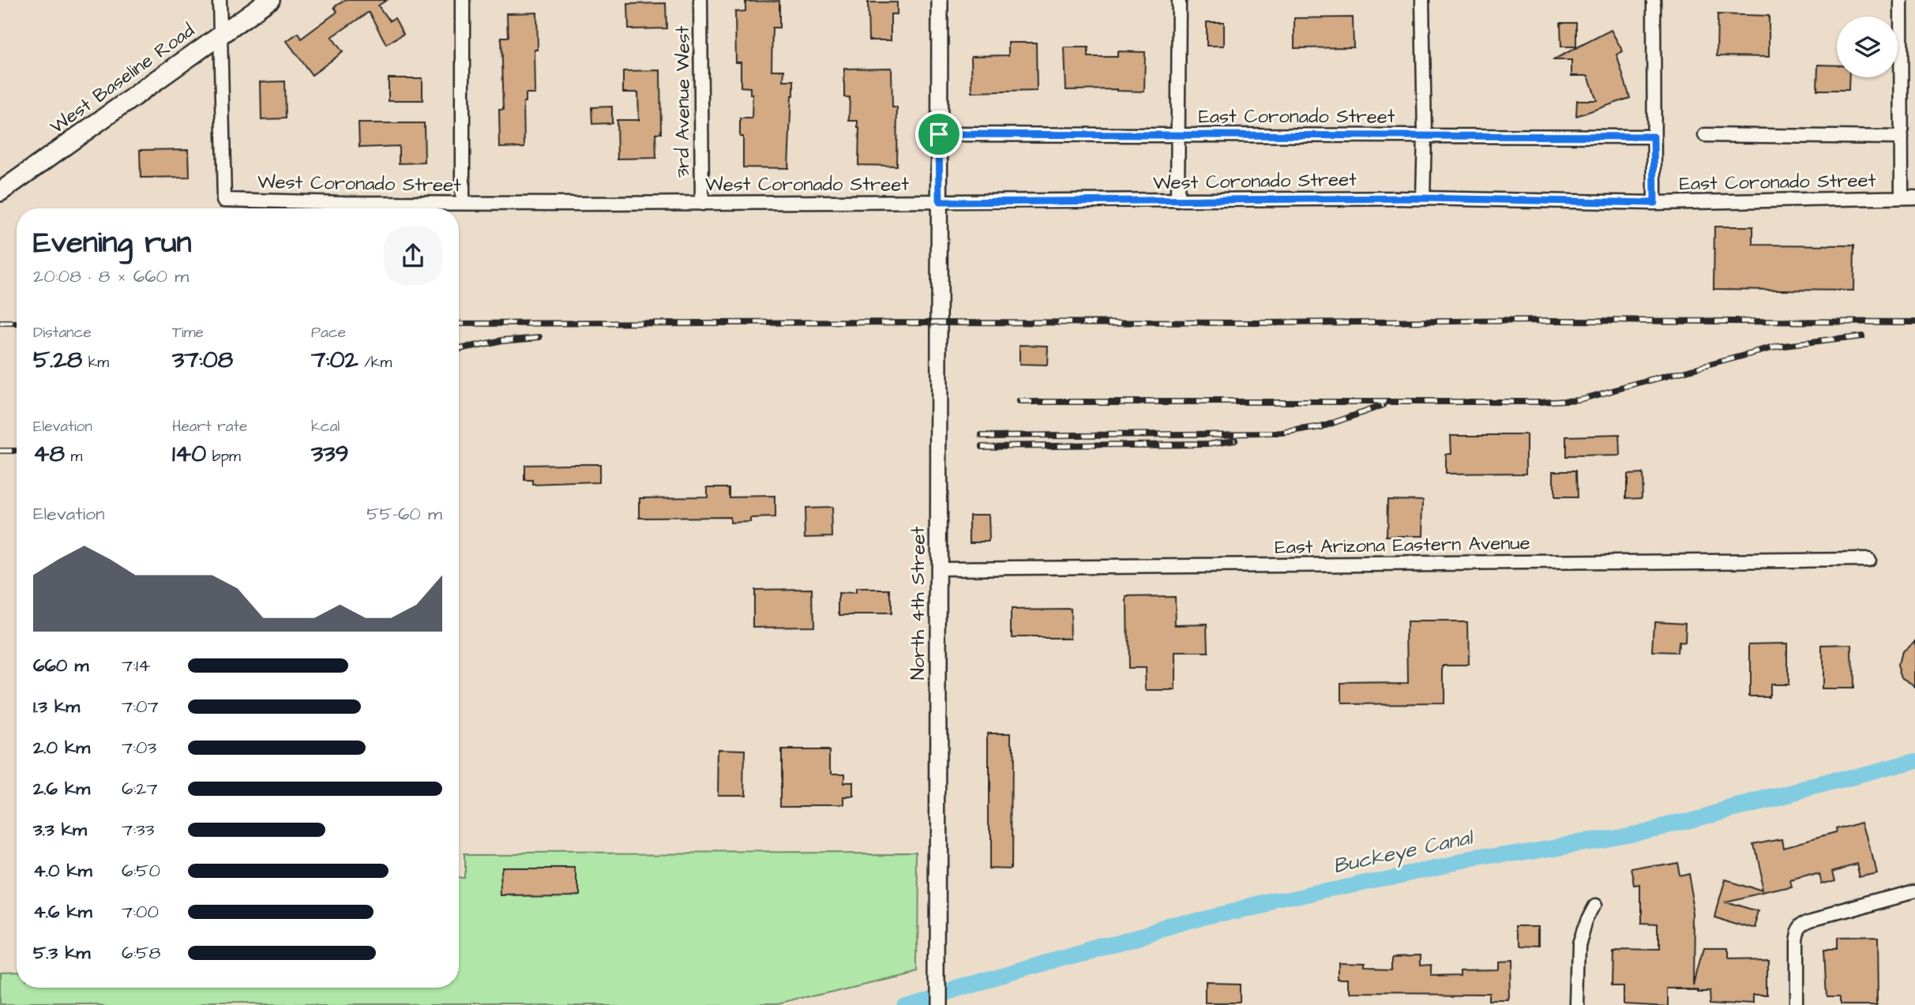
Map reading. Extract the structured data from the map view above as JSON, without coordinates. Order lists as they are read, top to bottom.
{
  "streets": {
    "main road": ["West Baseline Road"],
    "street": [
      "3rd Avenue West",
      "East Coronado Street",
      "West Coronado Street",
      "East Arizona Eastern Avenue",
      "North 4th Street"
    ]
  },
  "crossings": [
    ["West Baseline Road", "West Coronado Street"],
    ["3rd Avenue West", "West Coronado Street"],
    ["East Coronado Street", "West Coronado Street"],
    ["East Coronado Street", "North 4th Street"],
    ["West Coronado Street", "North 4th Street"],
    ["East Arizona Eastern Avenue", "North 4th Street"]
  ],
  "water": ["Buckeye Canal"],
  "page": {
    "heading": ["Evening run", "20:08 · 8 × 660 m"],
    "stats": [
      ["Distance", "5.28 km"],
      ["Time", "37:08"],
      ["Pace", "7:02 /km"],
      ["Elevation", "48 m"],
      ["Heart rate", "140 bpm"],
      ["kcal", "339"]
    ],
    "chart": ["Elevation", "55–60 m"],
    "list": [
      {
        "name": "660 m",
        "note": "7:14"
      },
      {
        "name": "1.3 km",
        "note": "7:07"
      },
      {
        "name": "2.0 km",
        "note": "7:03"
      },
      {
        "name": "2.6 km",
        "note": "6:27"
      },
      {
        "name": "3.3 km",
        "note": "7:33"
      },
      {
        "name": "4.0 km",
        "note": "6:50"
      },
      {
        "name": "4.6 km",
        "note": "7:00"
      },
      {
        "name": "5.3 km",
        "note": "6:58"
      }
    ]
  }
}
